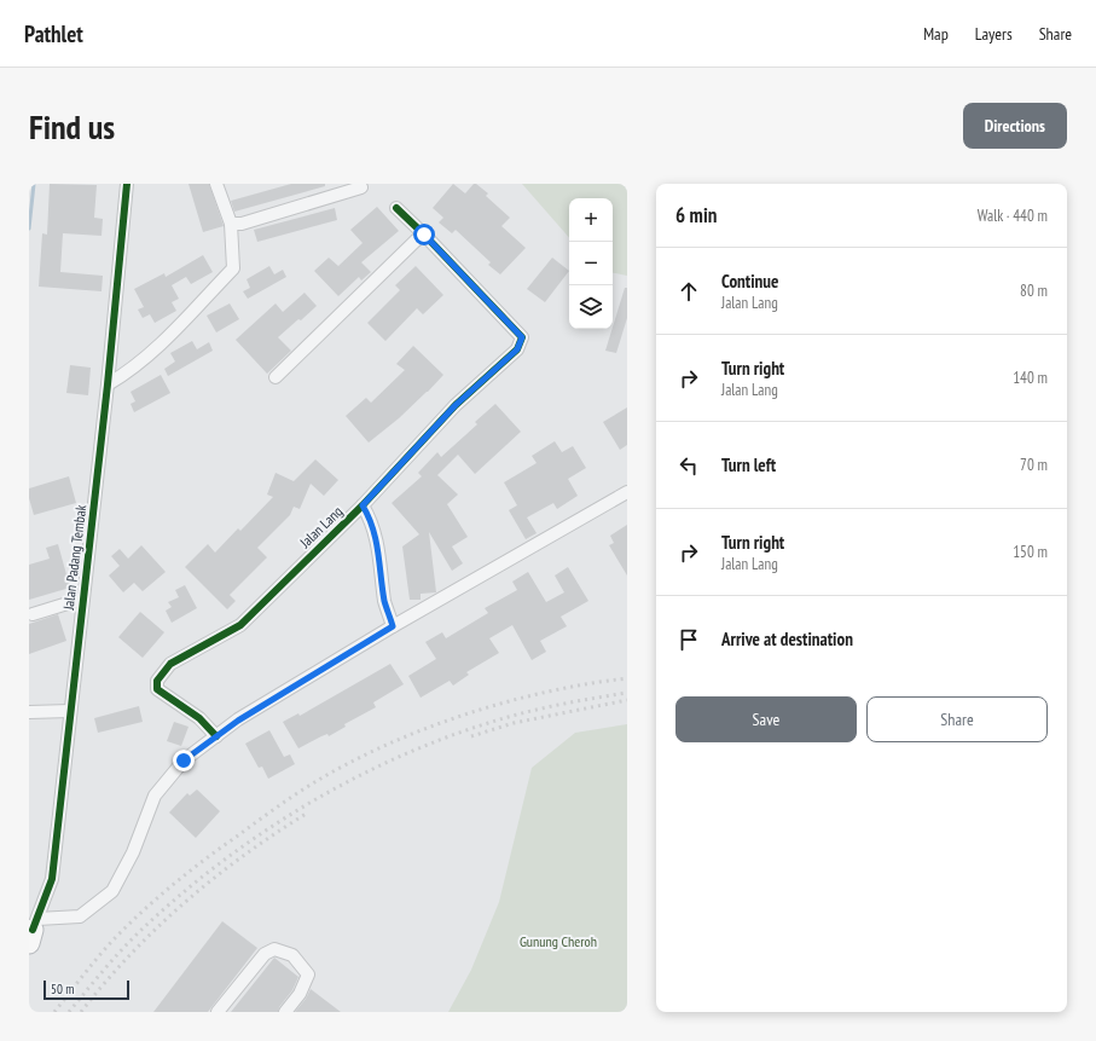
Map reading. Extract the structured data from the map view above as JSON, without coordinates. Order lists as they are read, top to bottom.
{
  "streets": {
    "street": ["Jalan Lang", "Jalan Padang Tembak"]
  },
  "parks": ["Gunung Cheroh"],
  "scale_bar": "50 m",
  "page": {
    "header": "Pathlet",
    "nav": ["Map", "Layers", "Share"],
    "buttons": [
      "Directions",
      ["Save", "Share"]
    ],
    "title": "Find us",
    "heading": ["6 min", "Walk · 440 m"],
    "map_buttons": ["+", "−"],
    "list": [
      ["Continue", "Jalan Lang", "80 m"],
      ["Turn right", "Jalan Lang", "140 m"],
      ["Turn left", "70 m"],
      ["Turn right", "Jalan Lang", "150 m"],
      "Arrive at destination"
    ],
    "scale": "50 m"
  }
}
